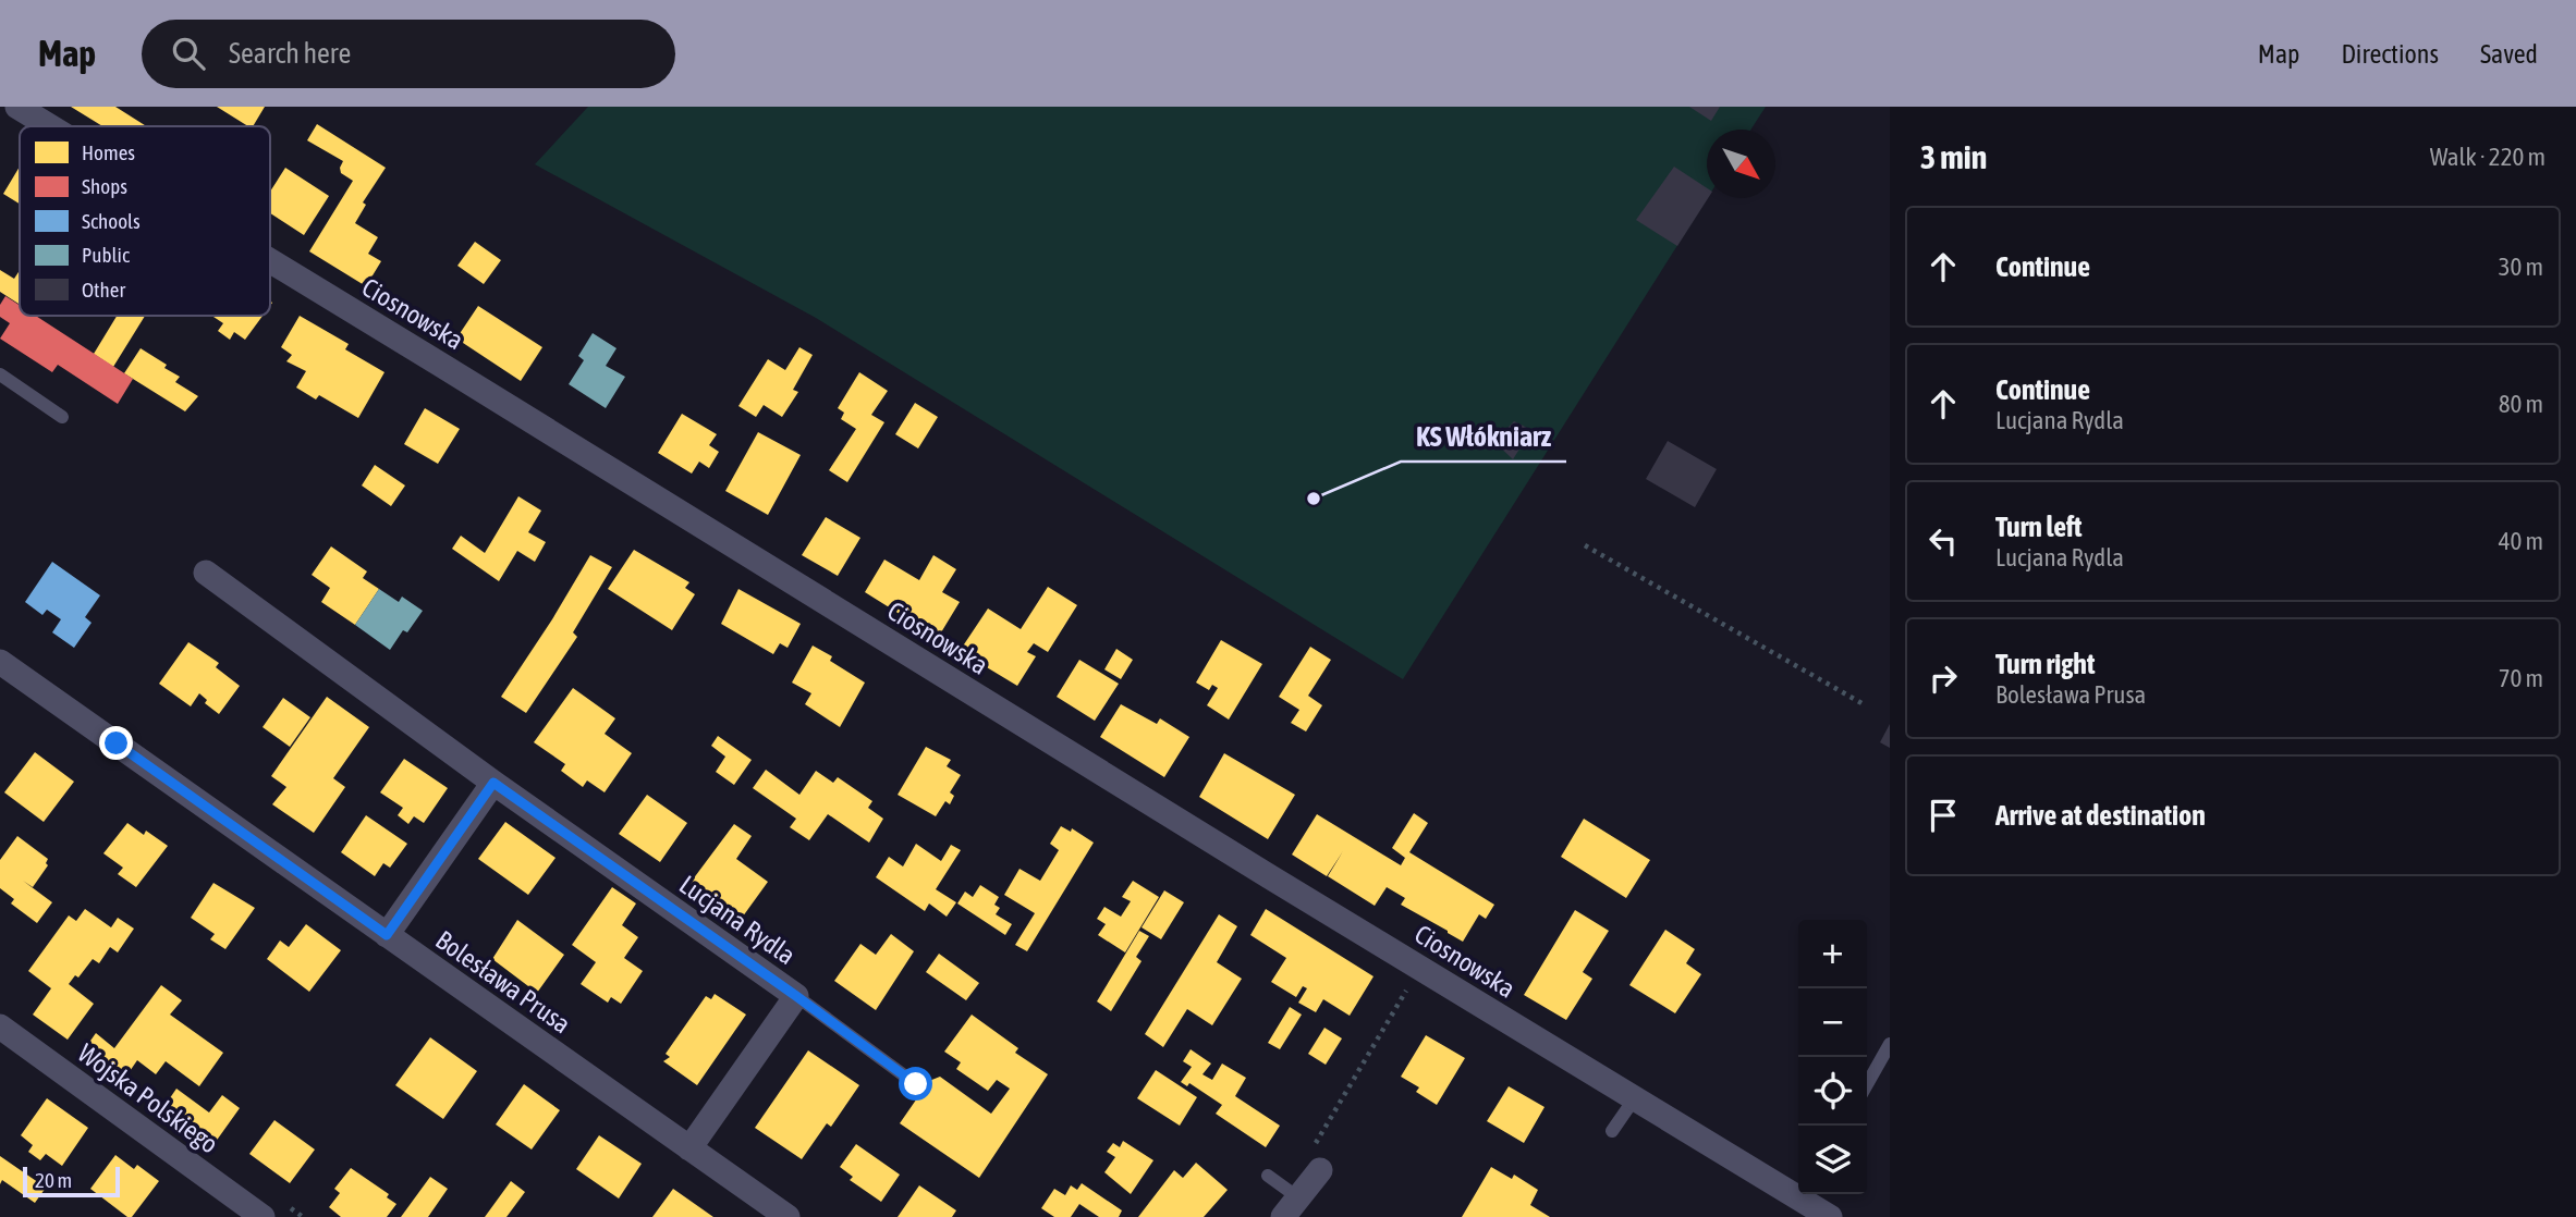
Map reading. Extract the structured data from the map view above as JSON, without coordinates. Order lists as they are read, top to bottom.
{
  "streets": {
    "street": [
      "Ciosnowska",
      "Lucjana Rydla",
      "Bolesława Prusa",
      "Wojska Polskiego"
    ]
  },
  "crossings": [
    ["Lucjana Rydla", "Bolesława Prusa"]
  ],
  "places": ["KS Włókniarz"],
  "legend": [
    "Homes",
    "Shops",
    "Schools",
    "Public",
    "Other"
  ],
  "scale_bar": "20 m",
  "north": "bottom right",
  "page": {
    "header": "Map",
    "search": "Search here",
    "nav": ["Map", "Directions", "Saved"],
    "heading": ["3 min", "Walk · 220 m"],
    "list": [
      ["Continue", "30 m"],
      ["Continue", "Lucjana Rydla", "80 m"],
      ["Turn left", "Lucjana Rydla", "40 m"],
      ["Turn right", "Bolesława Prusa", "70 m"],
      "Arrive at destination"
    ],
    "map_buttons": ["+", "−"],
    "scale": "20 m"
  }
}
